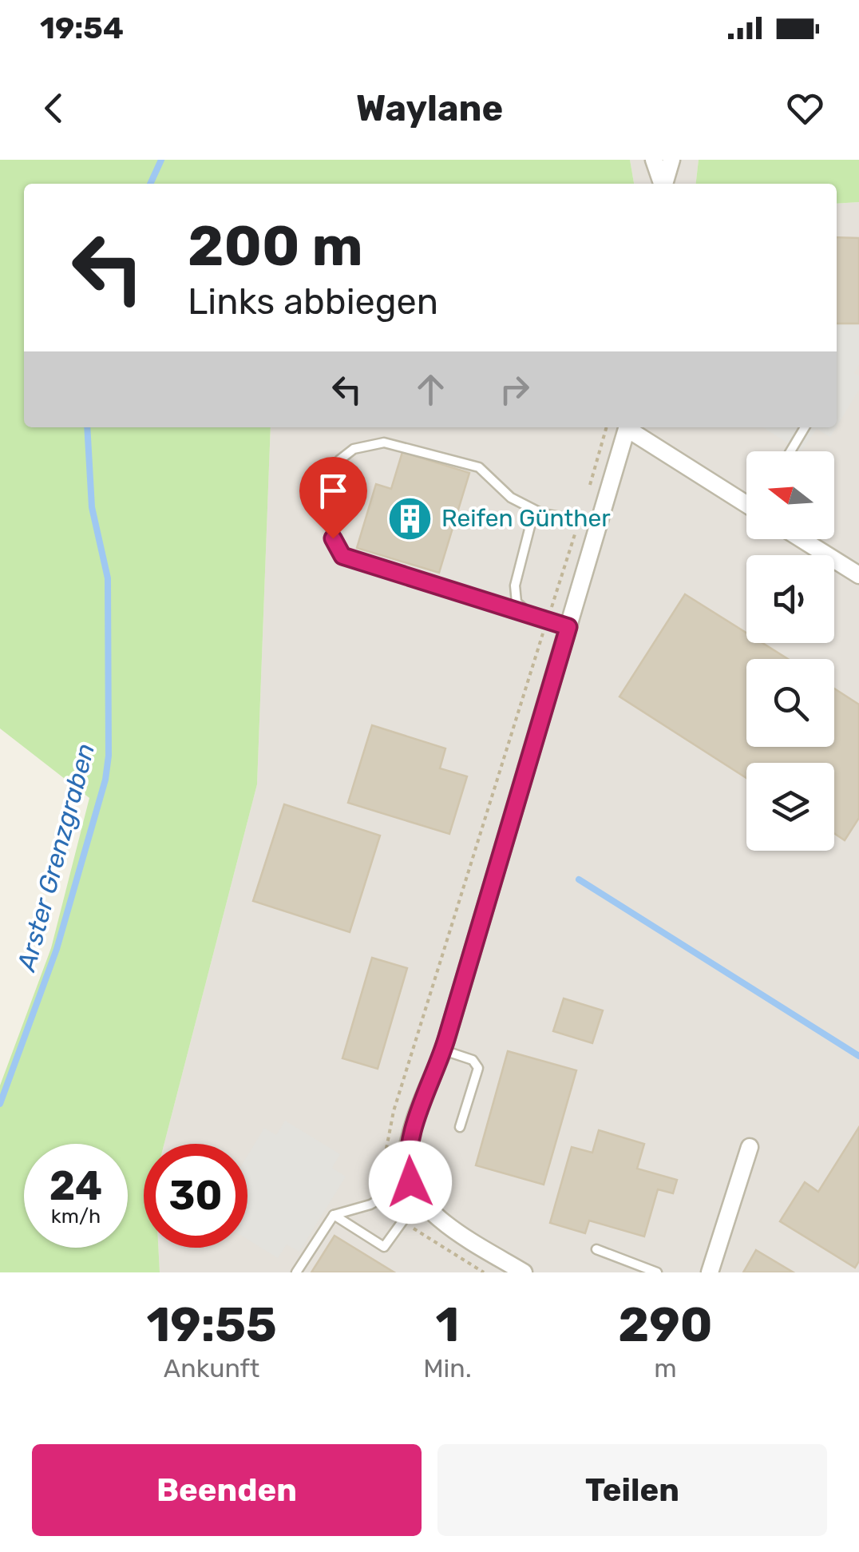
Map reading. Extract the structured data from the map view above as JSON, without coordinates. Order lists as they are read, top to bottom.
{
  "water": ["Arster Grenzgraben"],
  "places": {
    "building": ["Reifen Günther"]
  },
  "north": "left",
  "page": {
    "status": "19:54",
    "header": "Waylane",
    "turn": ["200 m", "Links abbiegen"],
    "speed": "24 km/h",
    "limit": "30",
    "eta": [
      "19:55",
      "Ankunft",
      "1",
      "Min.",
      "290",
      "m"
    ],
    "buttons": ["Beenden", "Teilen"]
  }
}
